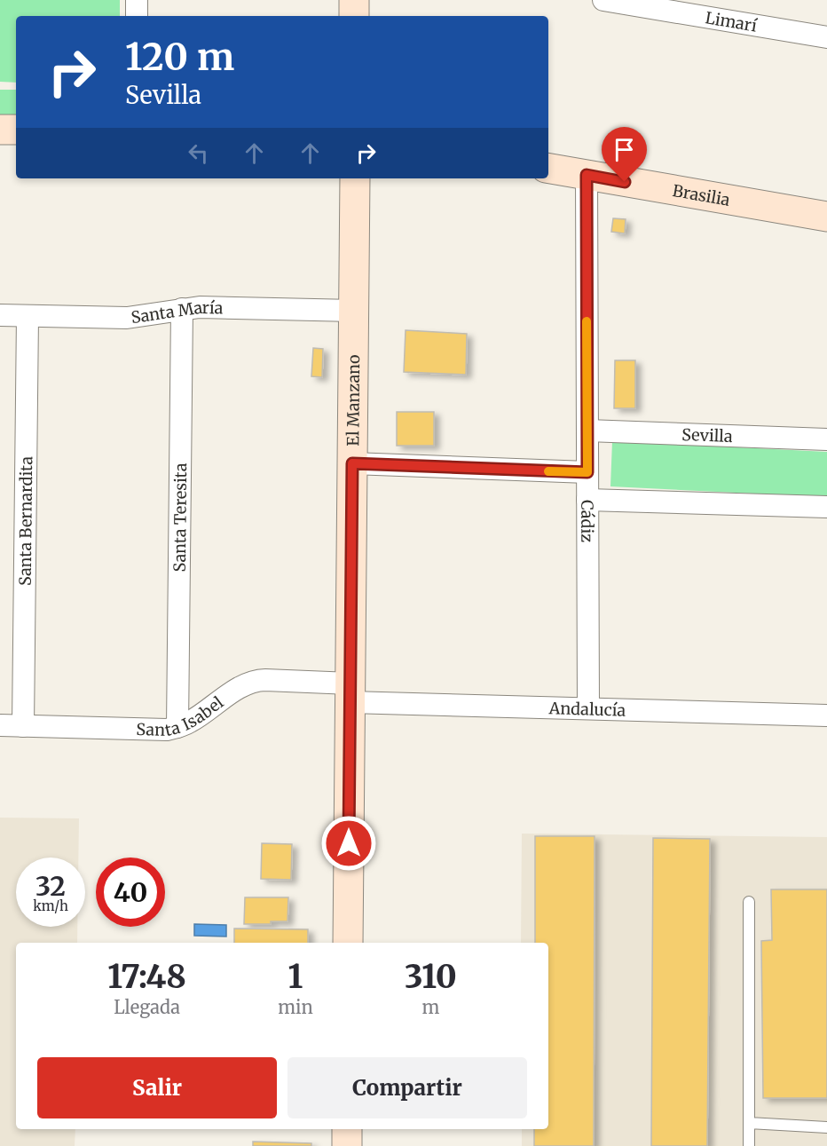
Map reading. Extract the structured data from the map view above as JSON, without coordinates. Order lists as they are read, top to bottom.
{
  "streets": {
    "street": [
      "Limarí",
      "Brasilia",
      "Santa María",
      "El Manzano",
      "Sevilla",
      "Santa Teresita",
      "Santa Bernardita",
      "Cádiz",
      "Andalucía",
      "Santa Isabel"
    ]
  },
  "crossings": [
    ["Brasilia", "Cádiz"],
    ["Santa María", "El Manzano"],
    ["Santa María", "Santa Teresita"],
    ["Santa María", "Santa Bernardita"],
    ["El Manzano", "Andalucía"],
    ["El Manzano", "Santa Isabel"],
    ["Sevilla", "Cádiz"],
    ["Santa Teresita", "Santa Isabel"],
    ["Santa Bernardita", "Santa Isabel"],
    ["Cádiz", "Andalucía"],
    ["Andalucía", "Santa Isabel"]
  ],
  "page": {
    "turn": ["120 m", "Sevilla"],
    "speed": "32 km/h",
    "limit": "40",
    "eta": [
      "17:48",
      "Llegada",
      "1",
      "min",
      "310",
      "m"
    ],
    "buttons": ["Salir", "Compartir"]
  }
}
